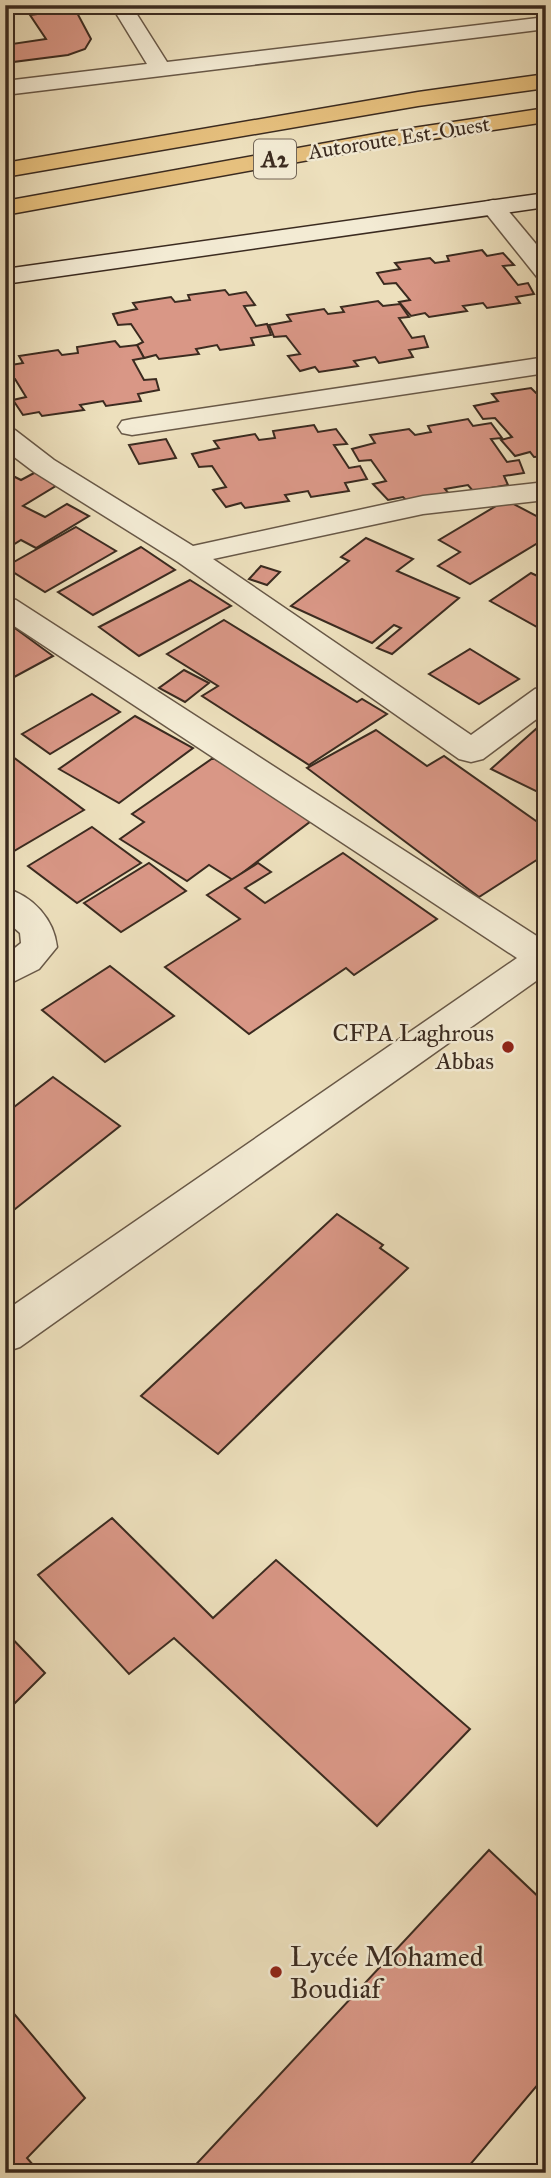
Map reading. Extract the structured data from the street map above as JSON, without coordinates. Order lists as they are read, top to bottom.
{
  "streets": {
    "highway": ["Autoroute Est-Ouest", "A2"]
  },
  "places": ["CFPA Laghrous Abbas", "Lycée Mohamed Boudiaf"]
}
